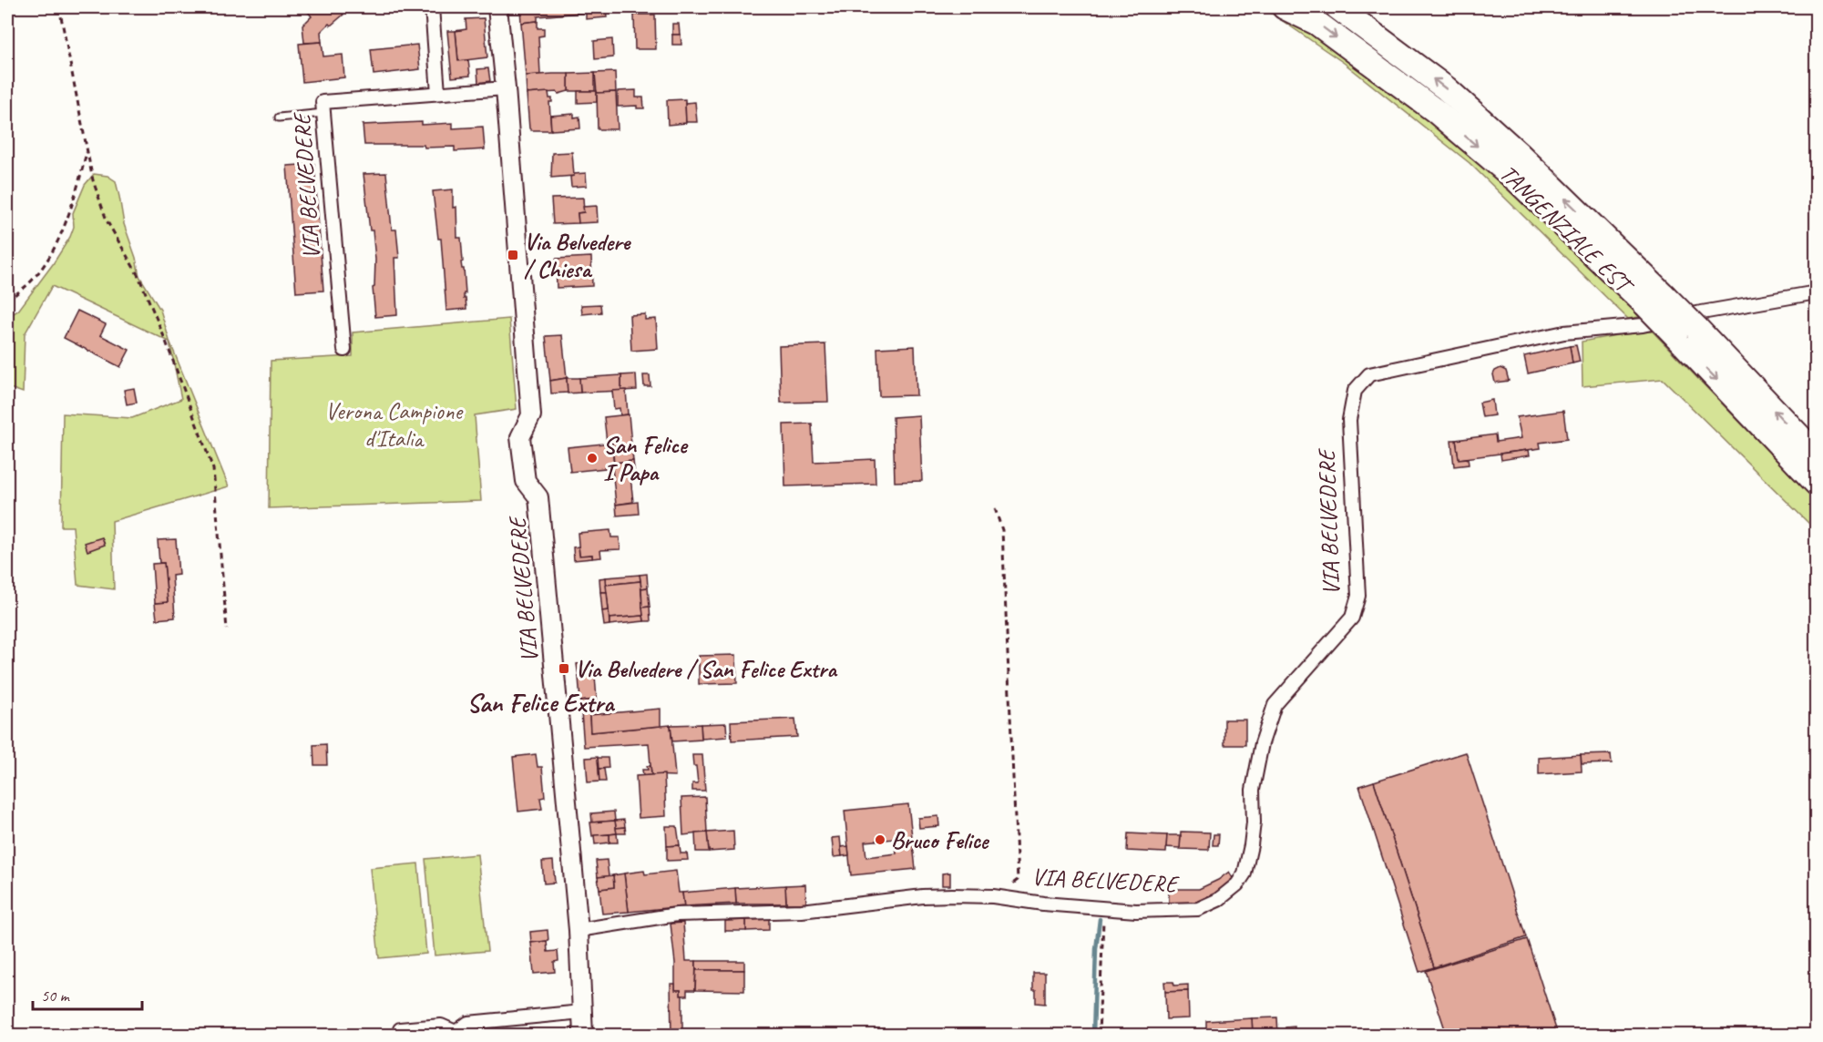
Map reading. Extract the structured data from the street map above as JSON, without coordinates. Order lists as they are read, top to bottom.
{
  "streets": {
    "highway": ["TANGENZIALE EST"],
    "street": ["VIA BELVEDERE"]
  },
  "districts": ["San Felice Extra"],
  "parks": ["Verona Campione d'Italia"],
  "places": {
    "transit": ["Via Belvedere / Chiesa", "Via Belvedere / San Felice Extra"],
    "other": ["San Felice I Papa", "Bruco Felice"]
  },
  "scale_bar": "50 m"
}
